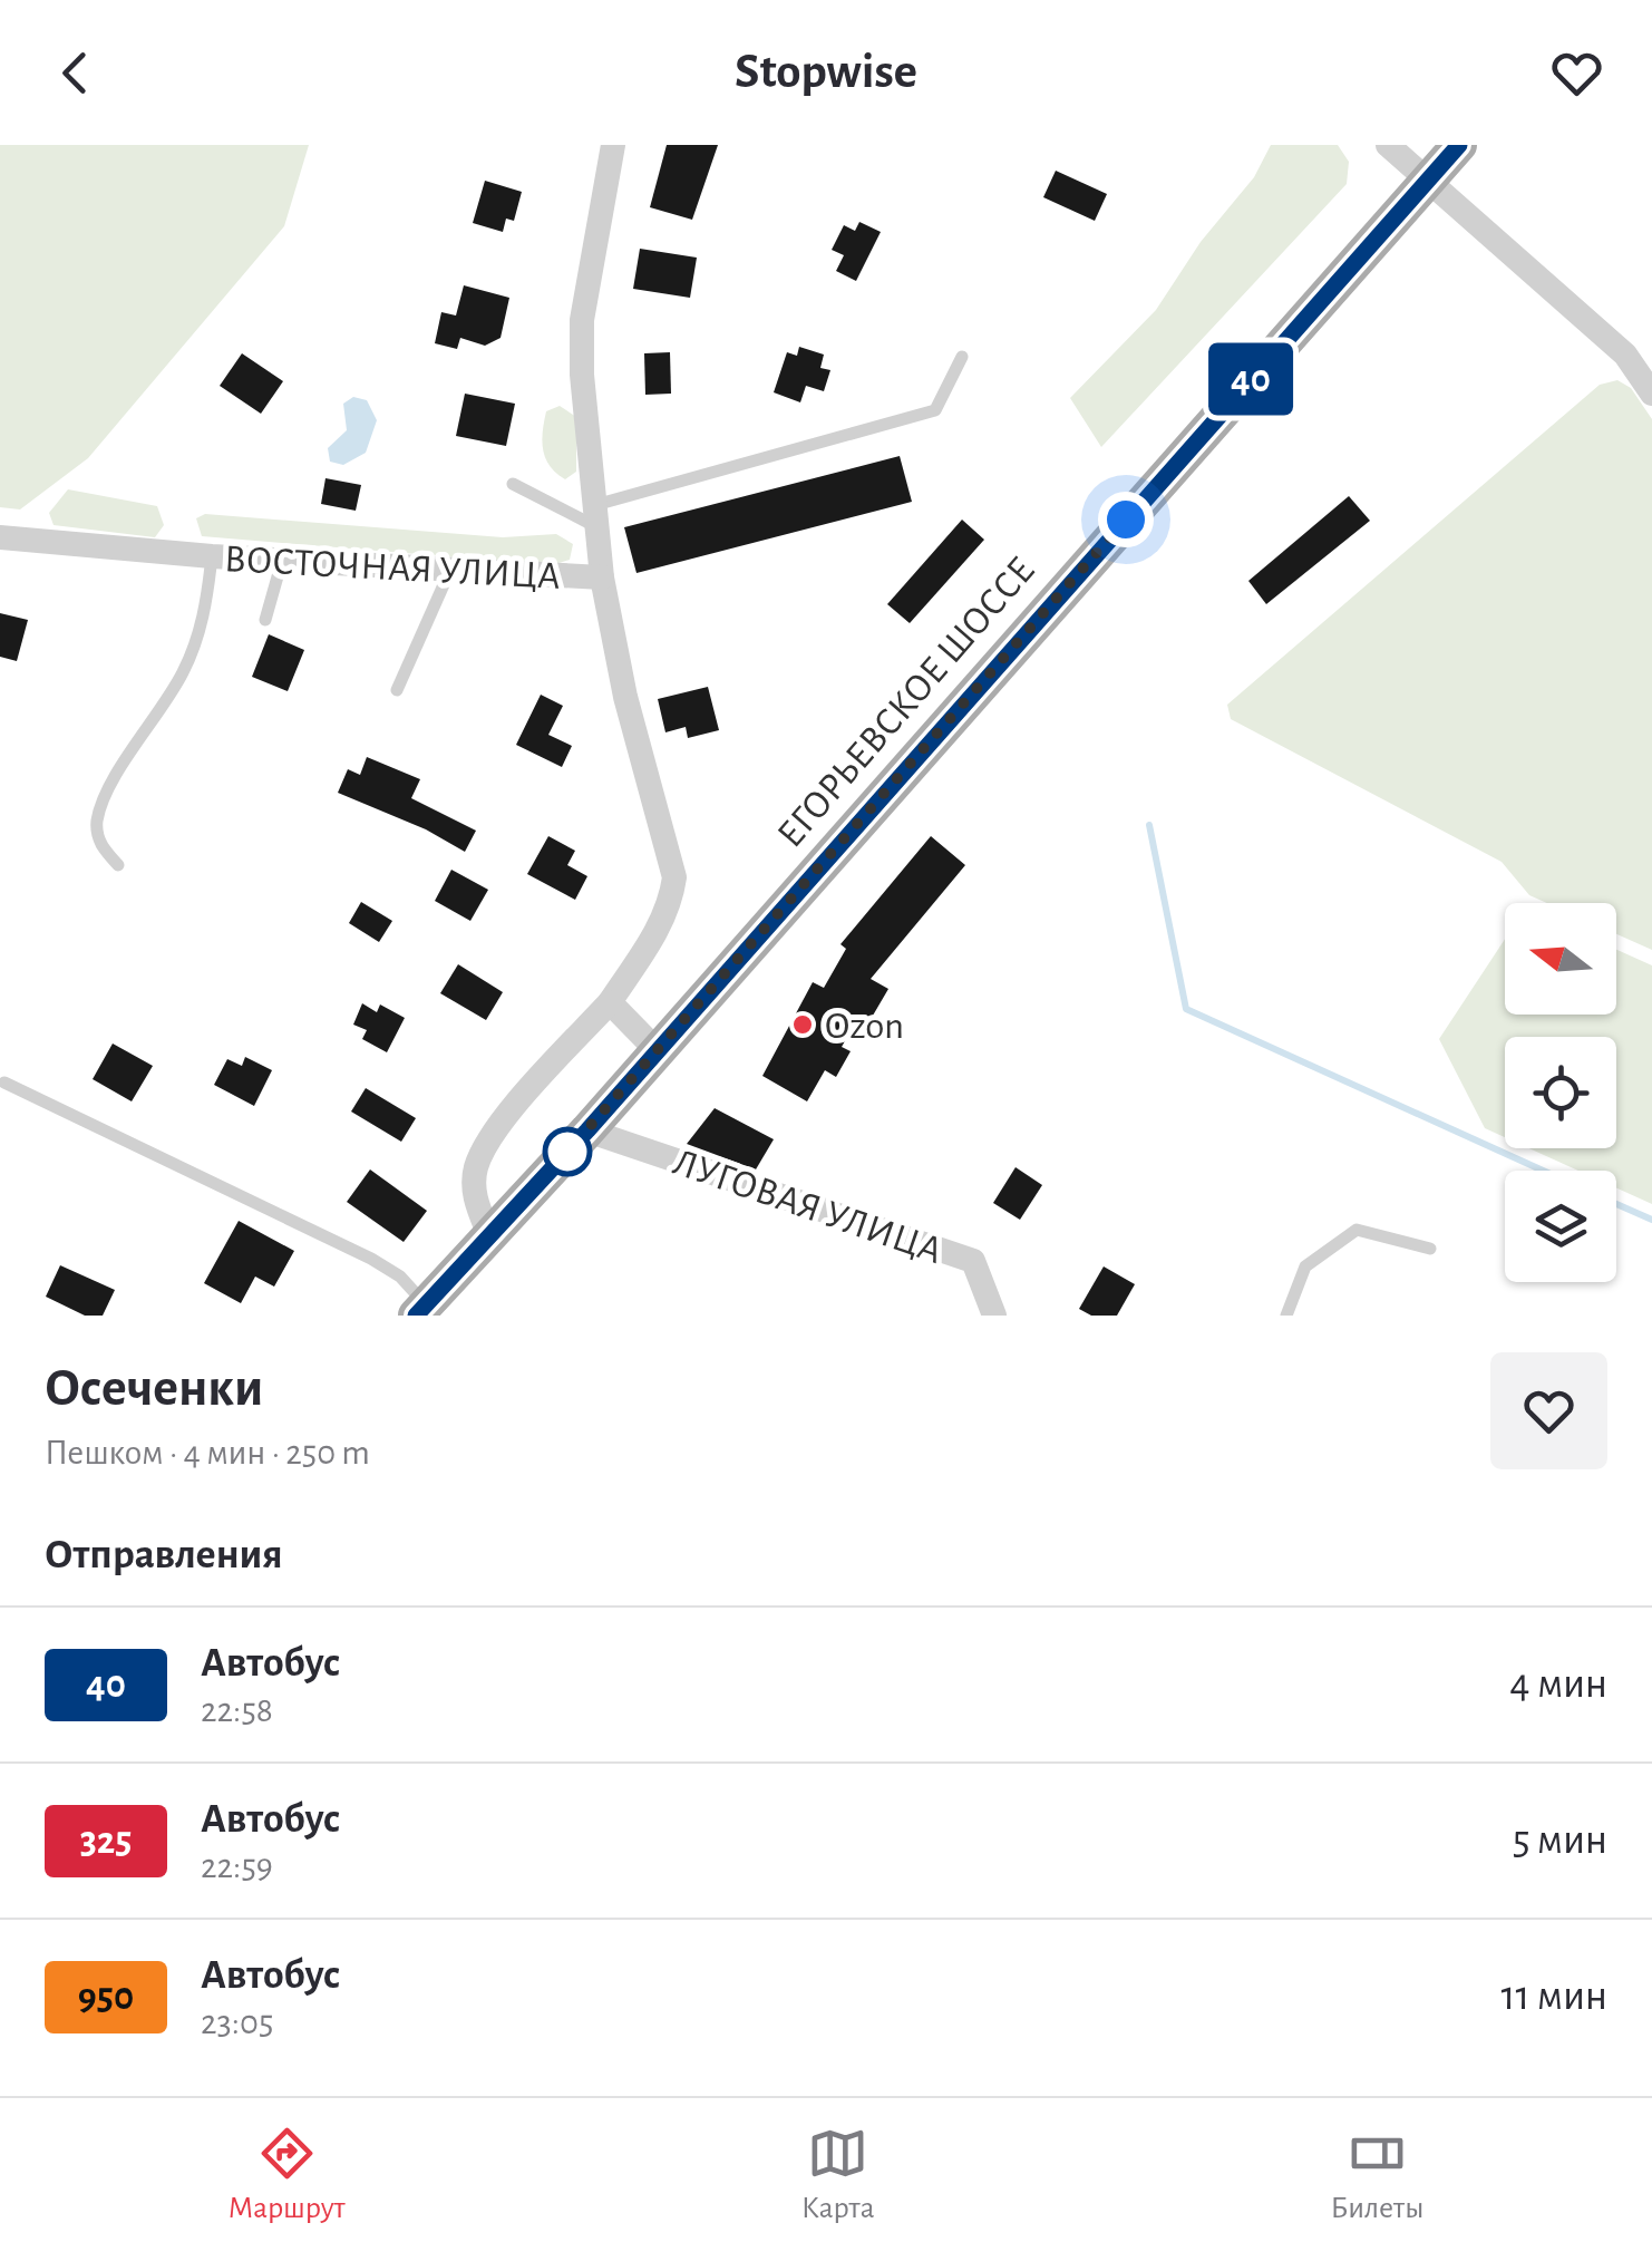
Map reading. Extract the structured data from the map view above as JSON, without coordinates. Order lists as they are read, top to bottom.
{
  "streets": {
    "main road": ["ЕГОРЬЕВСКОЕ ШОССЕ"],
    "street": ["ВОСТОЧНАЯ УЛИЦА", "ЛУГОВАЯ УЛИЦА"]
  },
  "crossings": [
    ["ВОСТОЧНАЯ УЛИЦА", "ЕГОРЬЕВСКОЕ ШОССЕ"],
    ["ЕГОРЬЕВСКОЕ ШОССЕ", "ЛУГОВАЯ УЛИЦА"]
  ],
  "places": ["Ozon"],
  "lines": ["bus line 40"],
  "north": "left",
  "page": {
    "header": "Stopwise",
    "on_map": "40",
    "heading": [
      ["Осеченки", "Пешком · 4 мин · 250 m"],
      "Отправления"
    ],
    "list": [
      {
        "mark": "40",
        "name": "Автобус",
        "note": "22:58",
        "value": "4 мин"
      },
      {
        "mark": "325",
        "name": "Автобус",
        "note": "22:59",
        "value": "5 мин"
      },
      {
        "mark": "950",
        "name": "Автобус",
        "note": "23:05",
        "value": "11 мин"
      }
    ],
    "tabs": ["Маршрут", "Карта", "Билеты"]
  }
}
